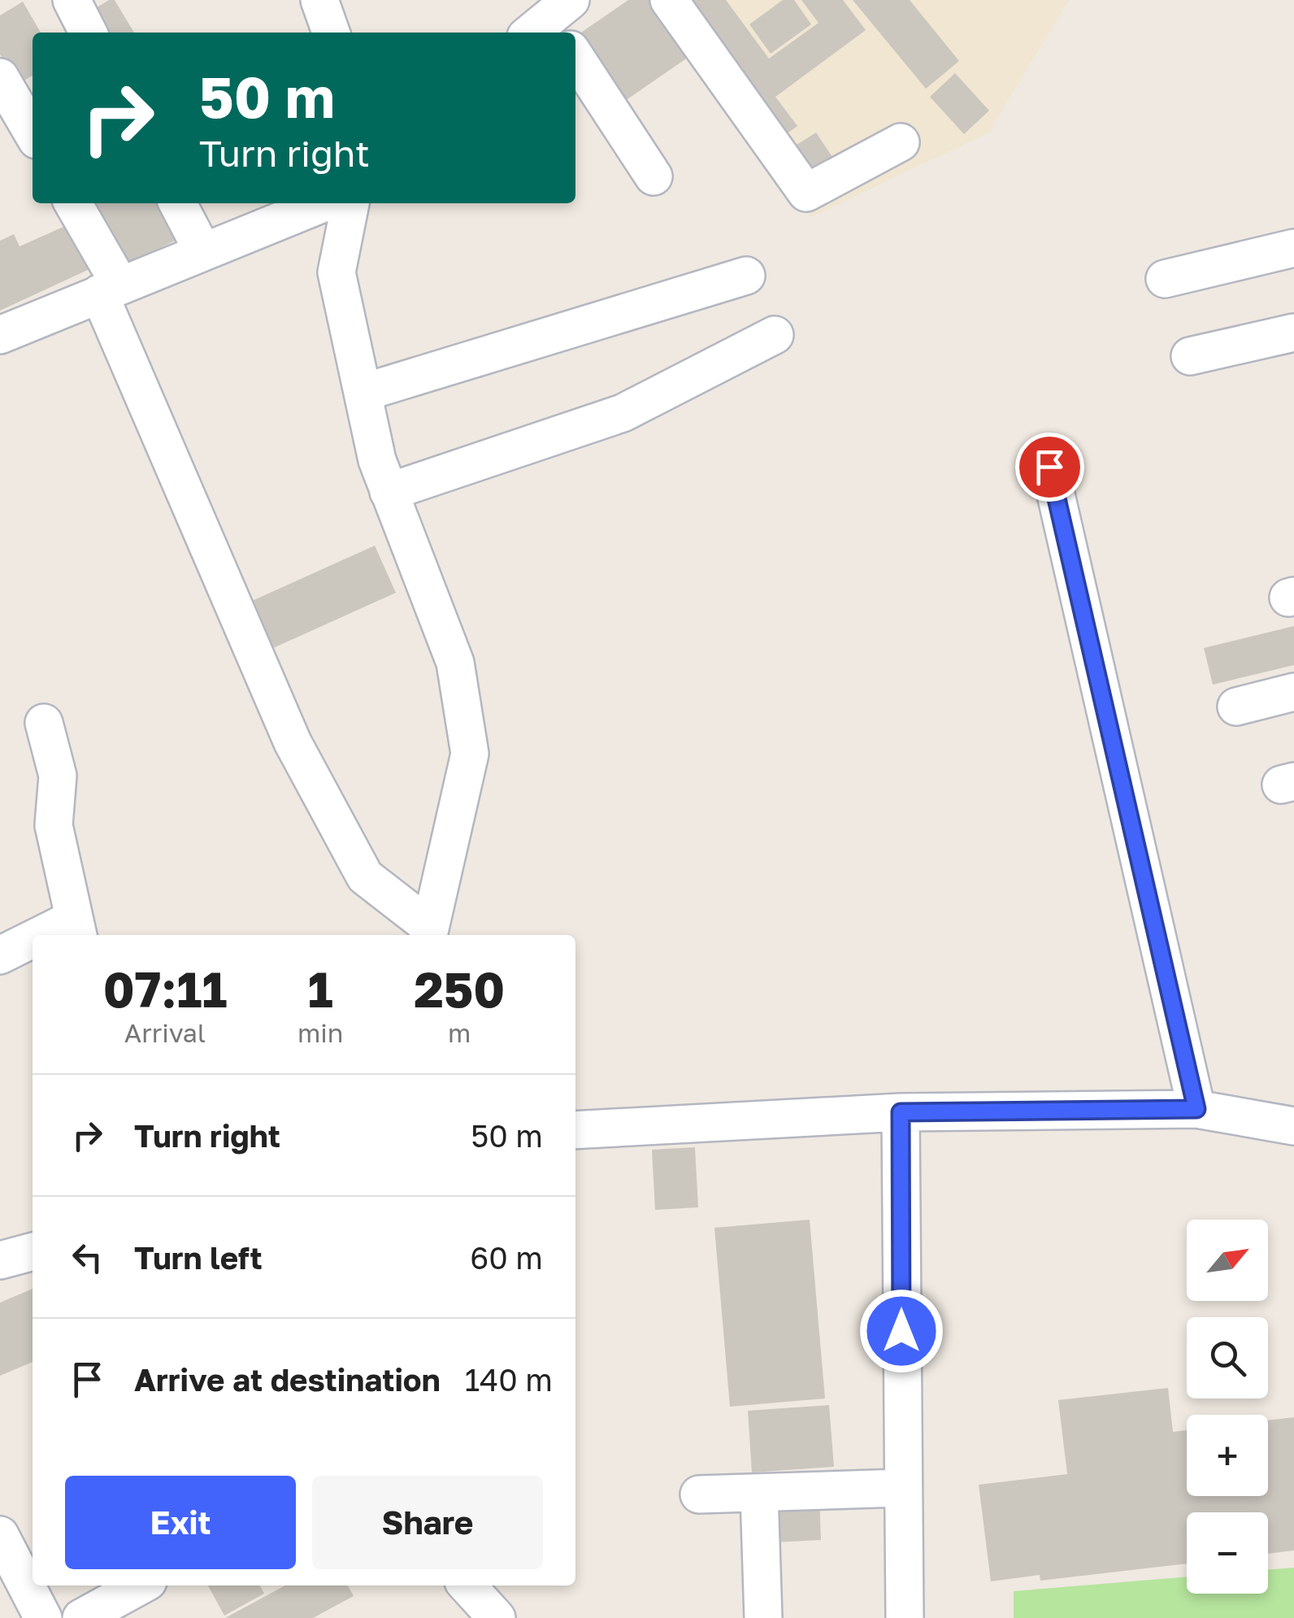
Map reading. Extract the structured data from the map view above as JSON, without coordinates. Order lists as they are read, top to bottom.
{
  "north": "top right",
  "page": {
    "turn": ["50 m", "Turn right"],
    "eta": [
      "07:11",
      "Arrival",
      "1",
      "min",
      "250",
      "m"
    ],
    "list": [
      {
        "name": "Turn right",
        "value": "50 m"
      },
      {
        "name": "Turn left",
        "value": "60 m"
      },
      {
        "name": "Arrive at destination",
        "value": "140 m"
      }
    ],
    "map_buttons": ["+", "−"],
    "buttons": ["Exit", "Share"]
  }
}
